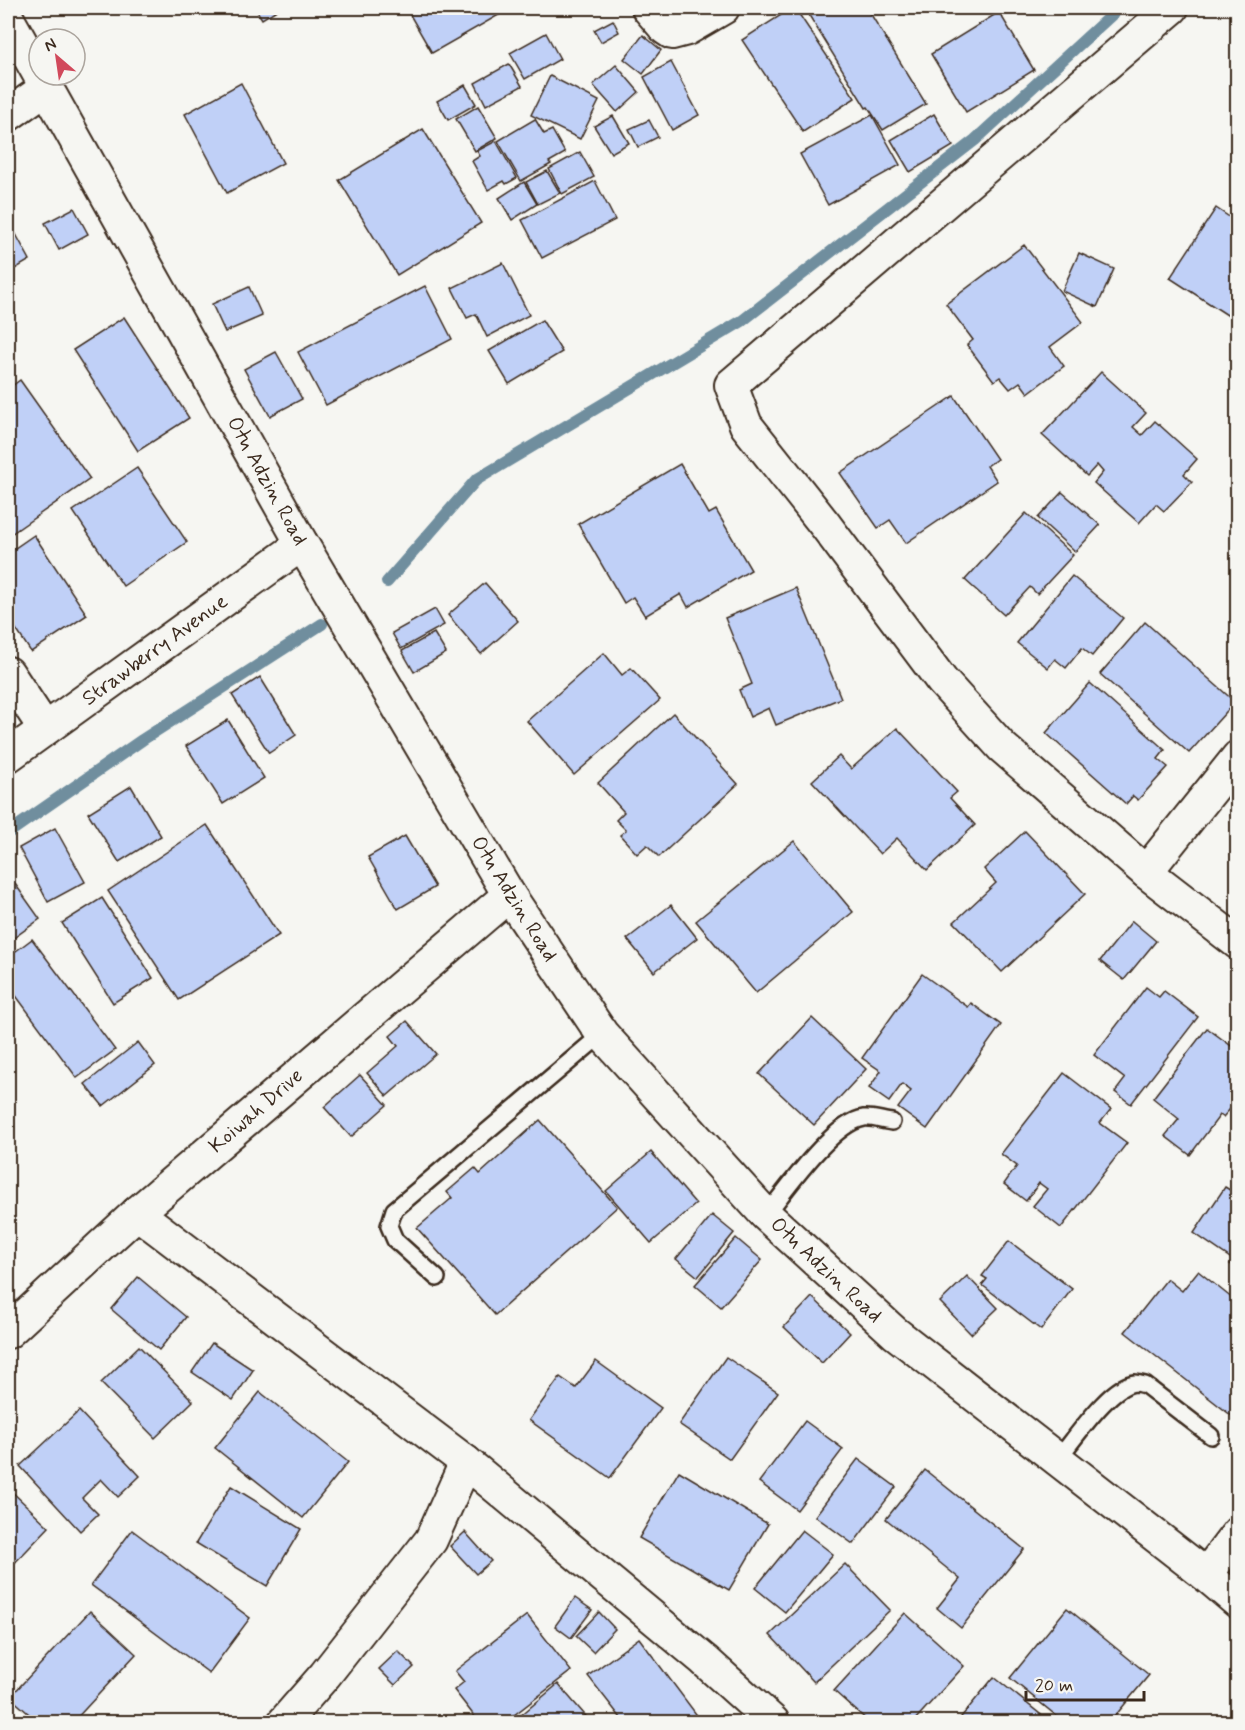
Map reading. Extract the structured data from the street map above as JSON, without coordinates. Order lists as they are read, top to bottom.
{
  "streets": {
    "street": ["Otu Adzin Road", "Strawberry Avenue", "Koiwah Drive"]
  },
  "crossings": [
    ["Otu Adzin Road", "Strawberry Avenue"],
    ["Otu Adzin Road", "Koiwah Drive"]
  ],
  "scale_bar": "20 m",
  "north": "top left"
}
